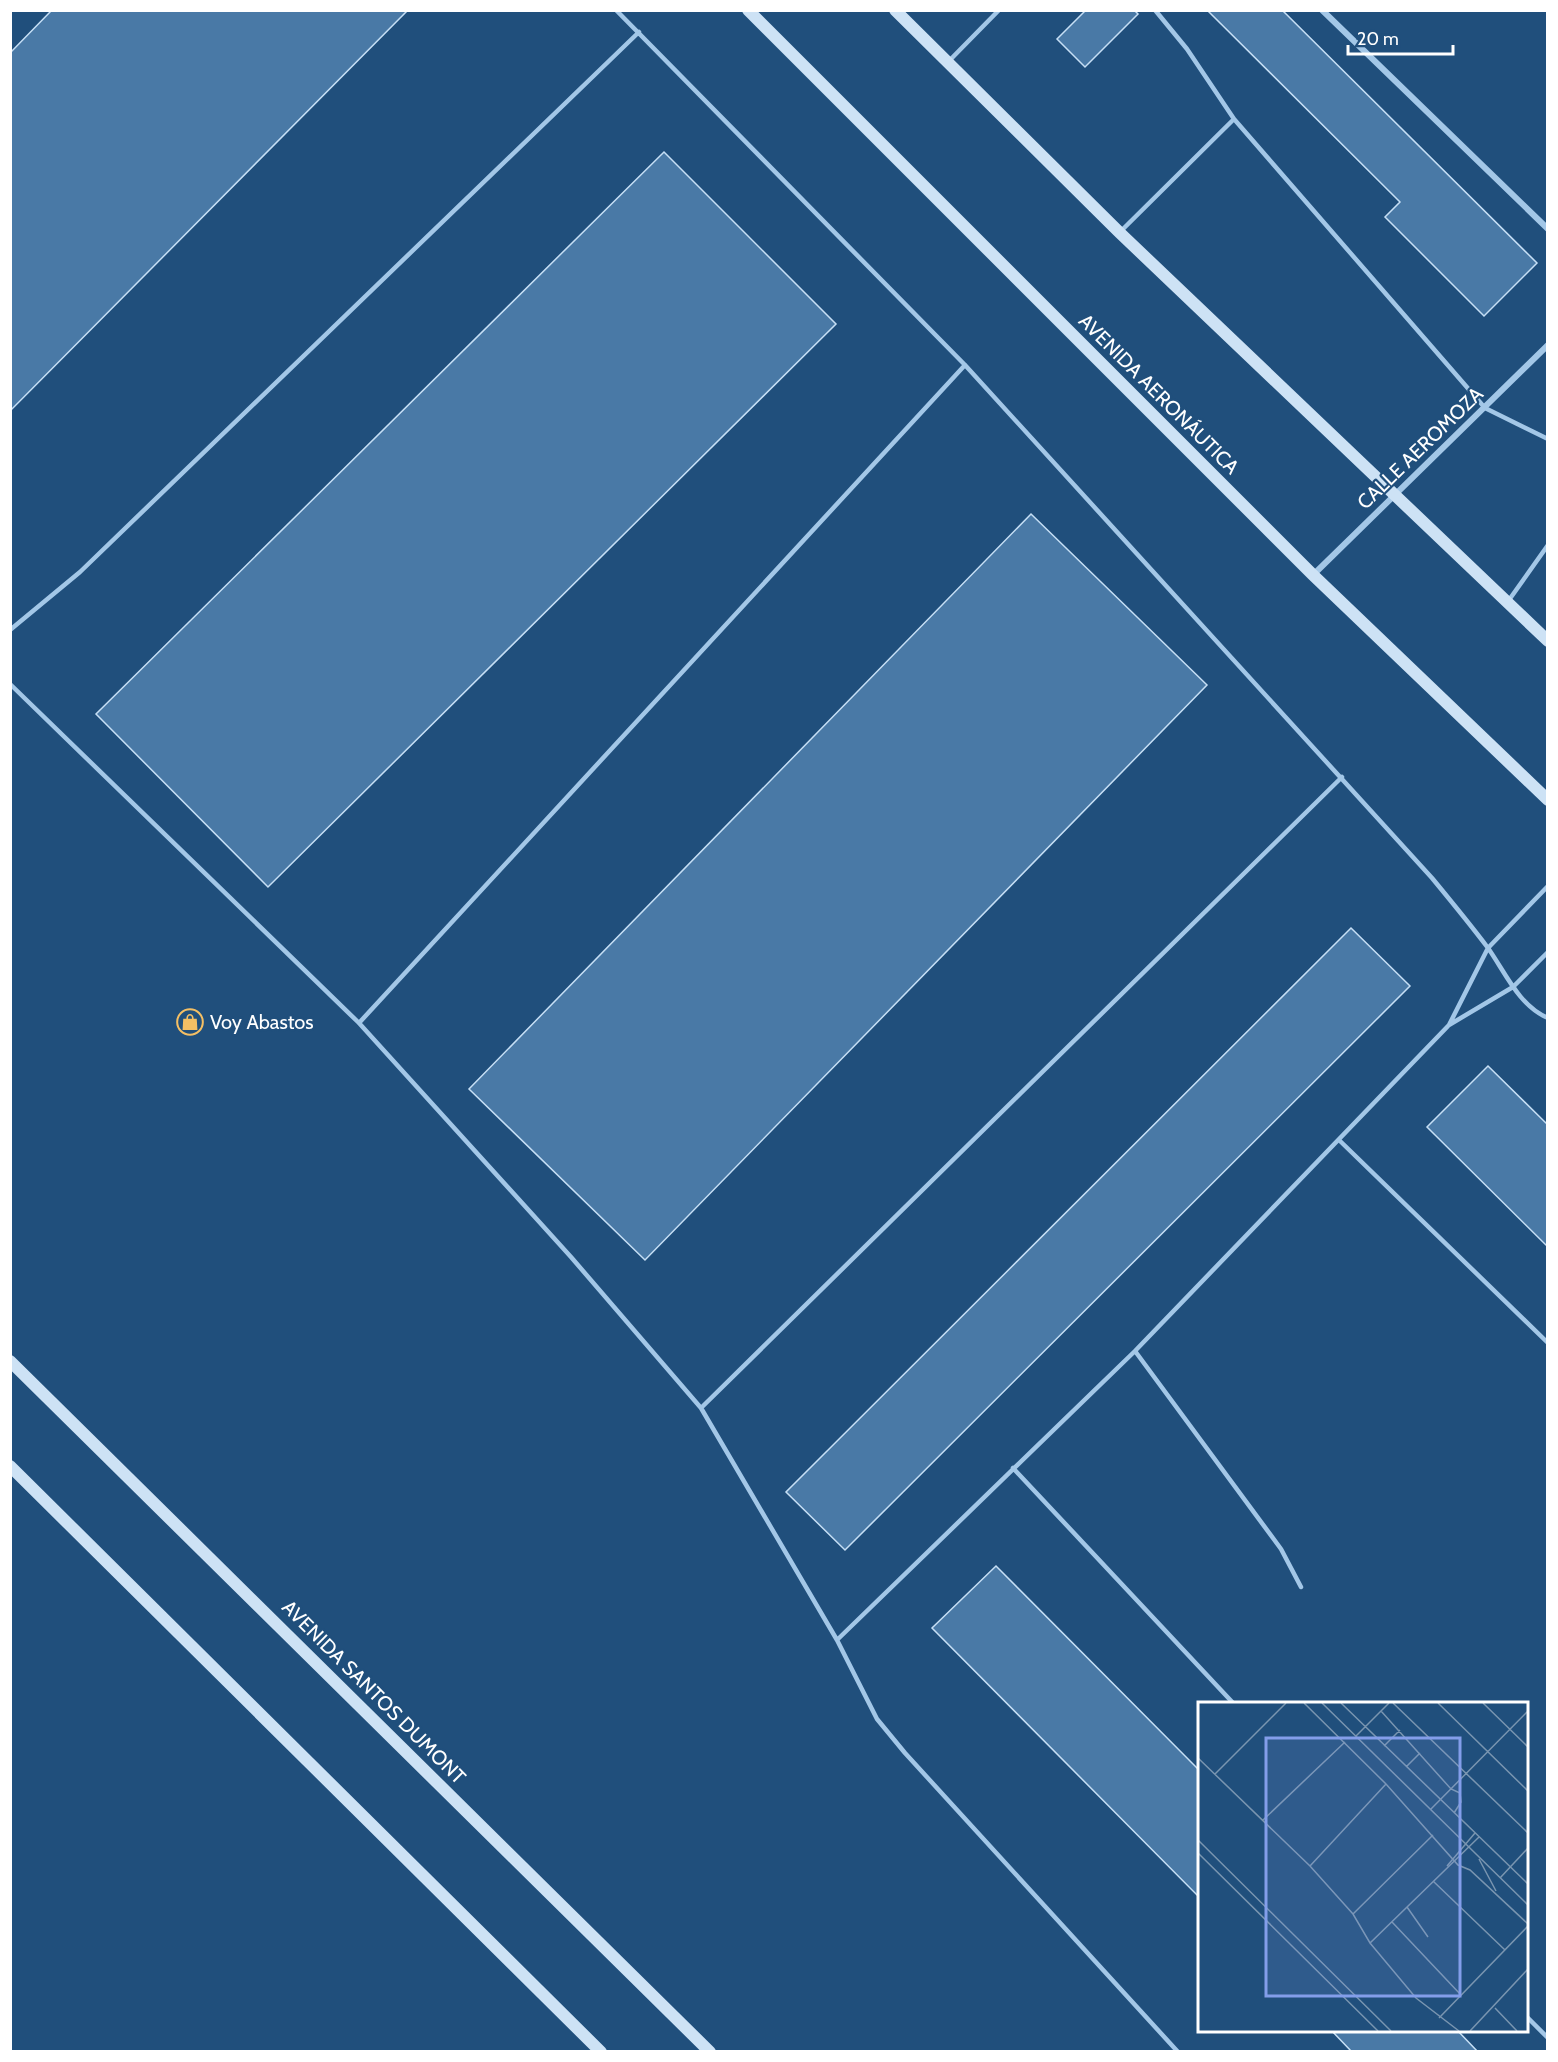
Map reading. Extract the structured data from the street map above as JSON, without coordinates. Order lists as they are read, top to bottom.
{
  "streets": {
    "main road": ["AVENIDA AERONÁUTICA", "AVENIDA SANTOS DUMONT"],
    "street": ["CALLE AEROMOZA"]
  },
  "crossings": [
    ["AVENIDA AERONÁUTICA", "CALLE AEROMOZA"]
  ],
  "places": {
    "shop": ["Voy Abastos"]
  },
  "scale_bar": "20 m"
}
